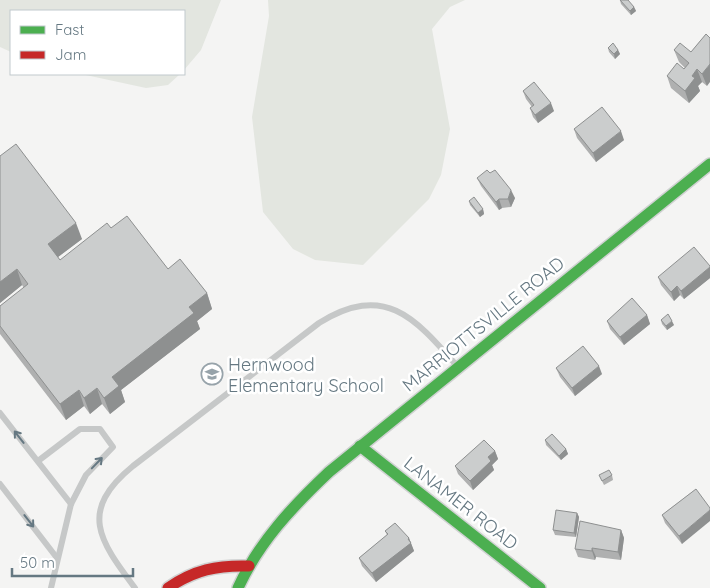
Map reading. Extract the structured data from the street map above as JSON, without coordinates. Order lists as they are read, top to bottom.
{
  "streets": {
    "main road": ["MARRIOTTSVILLE ROAD", "LANAMER ROAD"]
  },
  "crossings": [
    ["MARRIOTTSVILLE ROAD", "LANAMER ROAD"]
  ],
  "places": {
    "school or university": ["Hernwood Elementary School"]
  },
  "legend": ["Fast", "Jam"],
  "scale_bar": "50 m"
}
